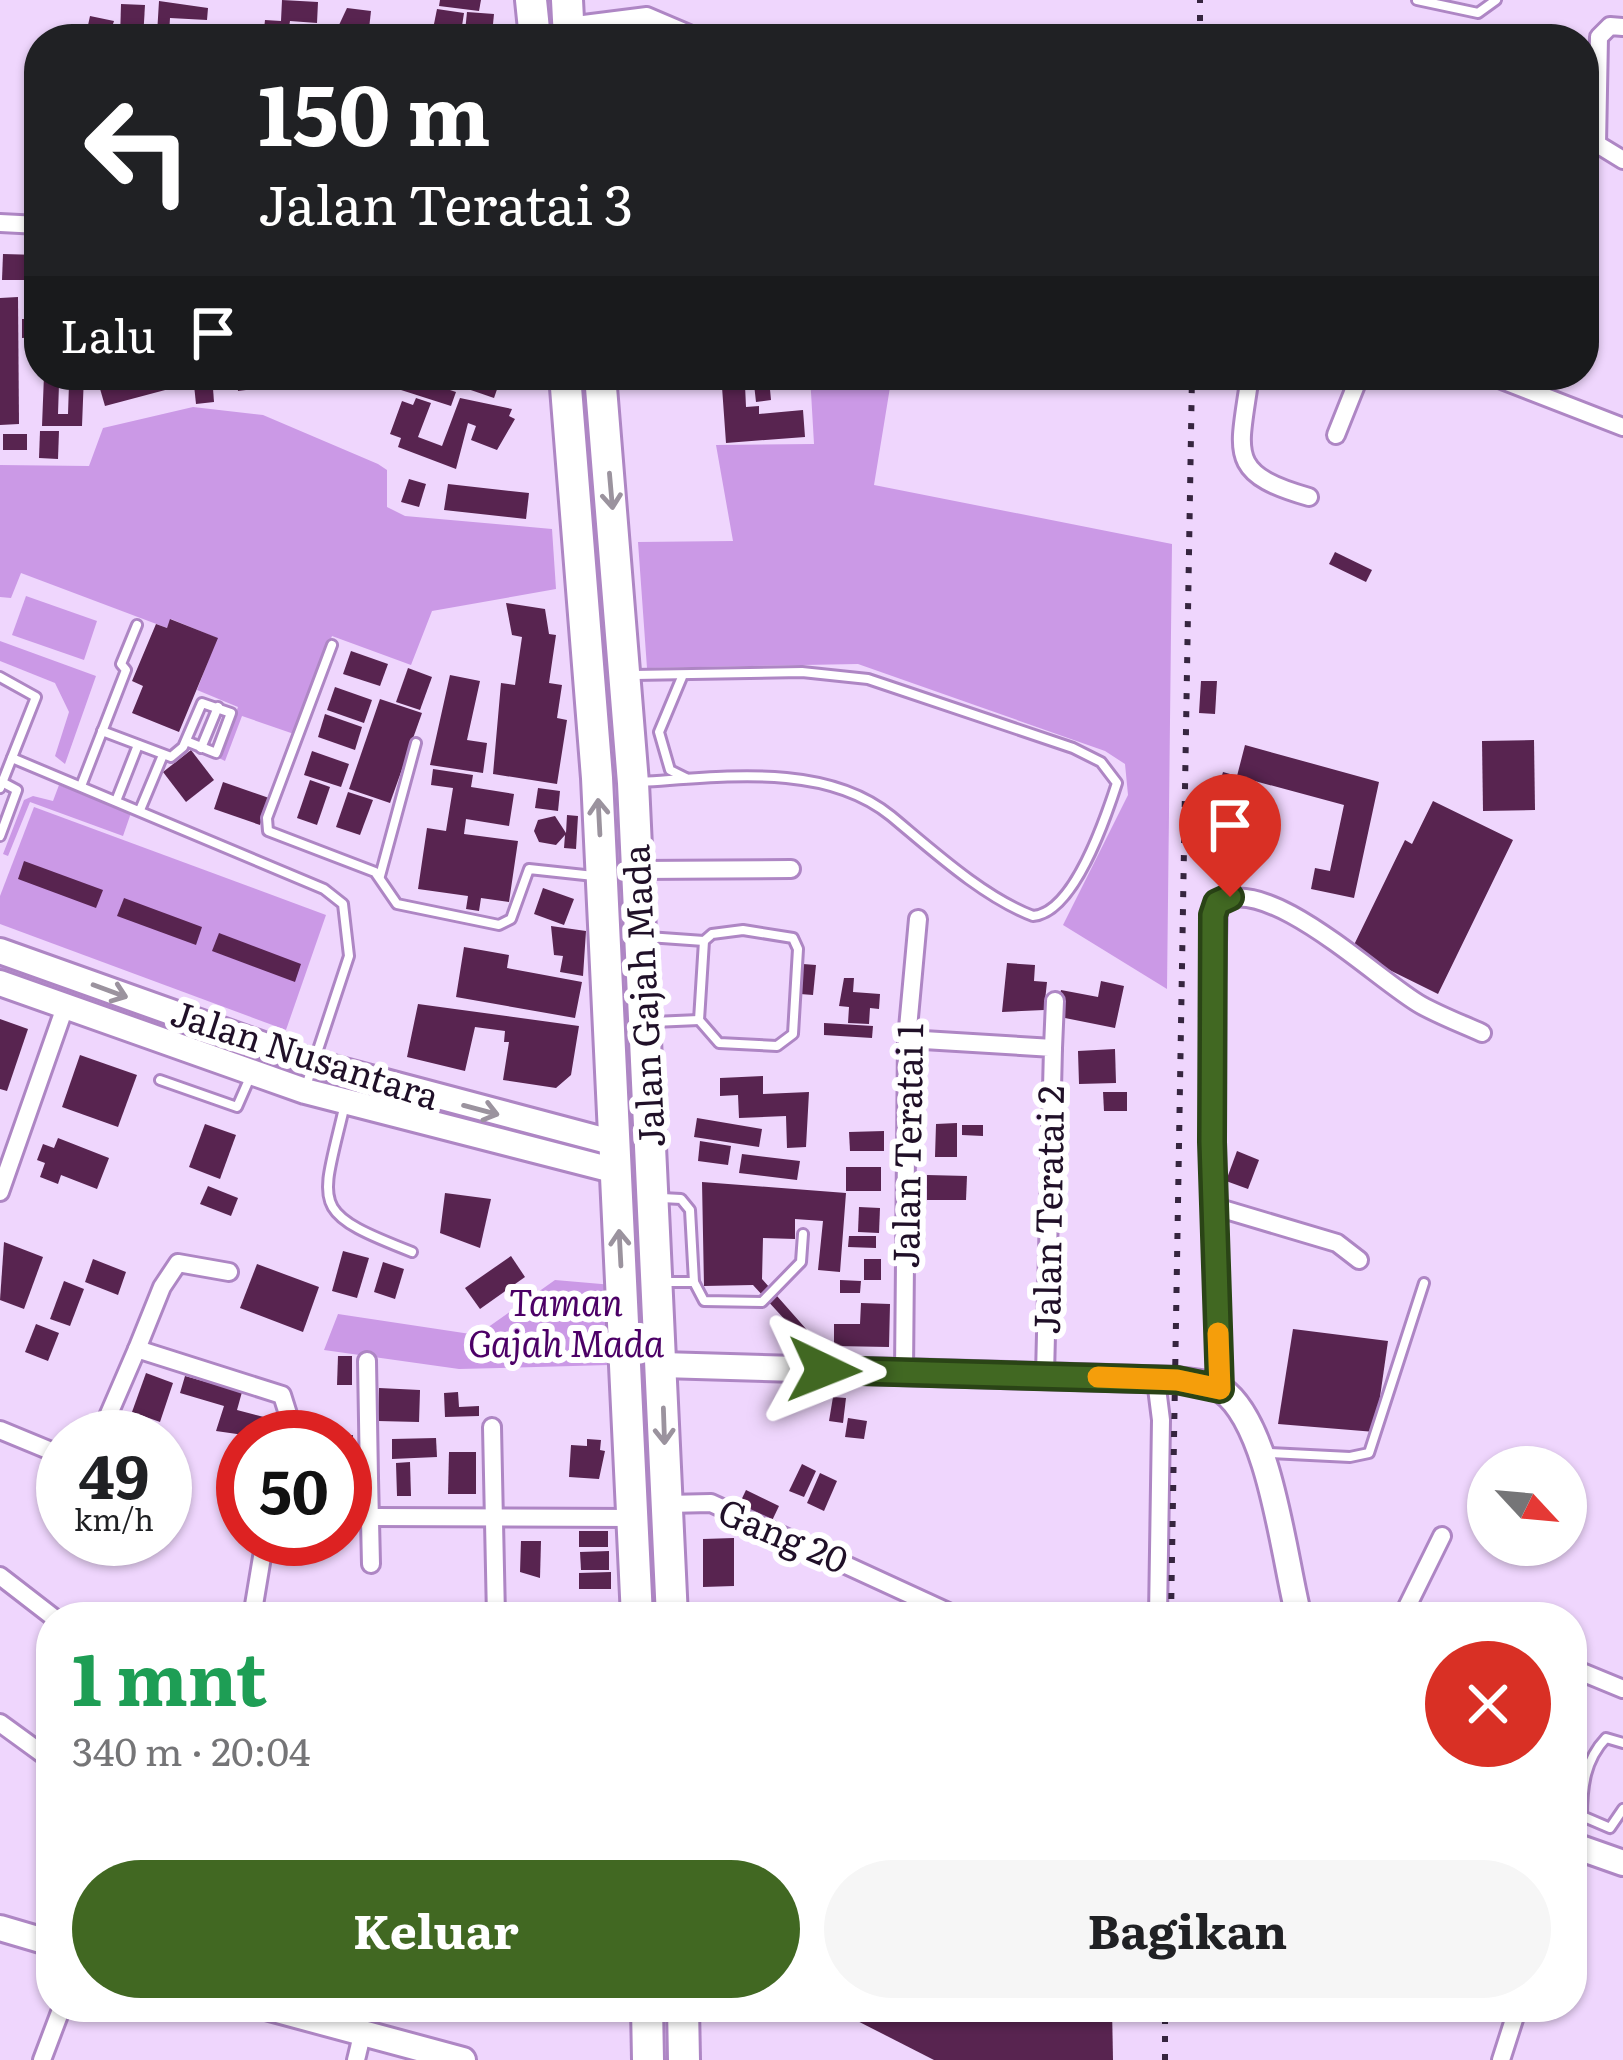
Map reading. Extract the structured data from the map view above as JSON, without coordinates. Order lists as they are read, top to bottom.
{
  "streets": {
    "highway": ["Jalan Gajah Mada"],
    "street": [
      "Jalan Nusantara",
      "Jalan Teratai 1",
      "Jalan Teratai 2",
      "Gang 20"
    ]
  },
  "crossings": [
    ["Jalan Gajah Mada", "Jalan Nusantara"],
    ["Jalan Gajah Mada", "Gang 20"],
    ["Jalan Teratai 1", "Jalan Teratai 2"]
  ],
  "parks": ["Taman Gajah Mada"],
  "north": "bottom right",
  "page": {
    "turn": ["150 m", "Jalan Teratai 3"],
    "then": "Lalu",
    "speed": "49 km/h",
    "limit": "50",
    "heading": ["1 mnt", "340 m · 20:04"],
    "buttons": ["Keluar", "Bagikan"]
  }
}
